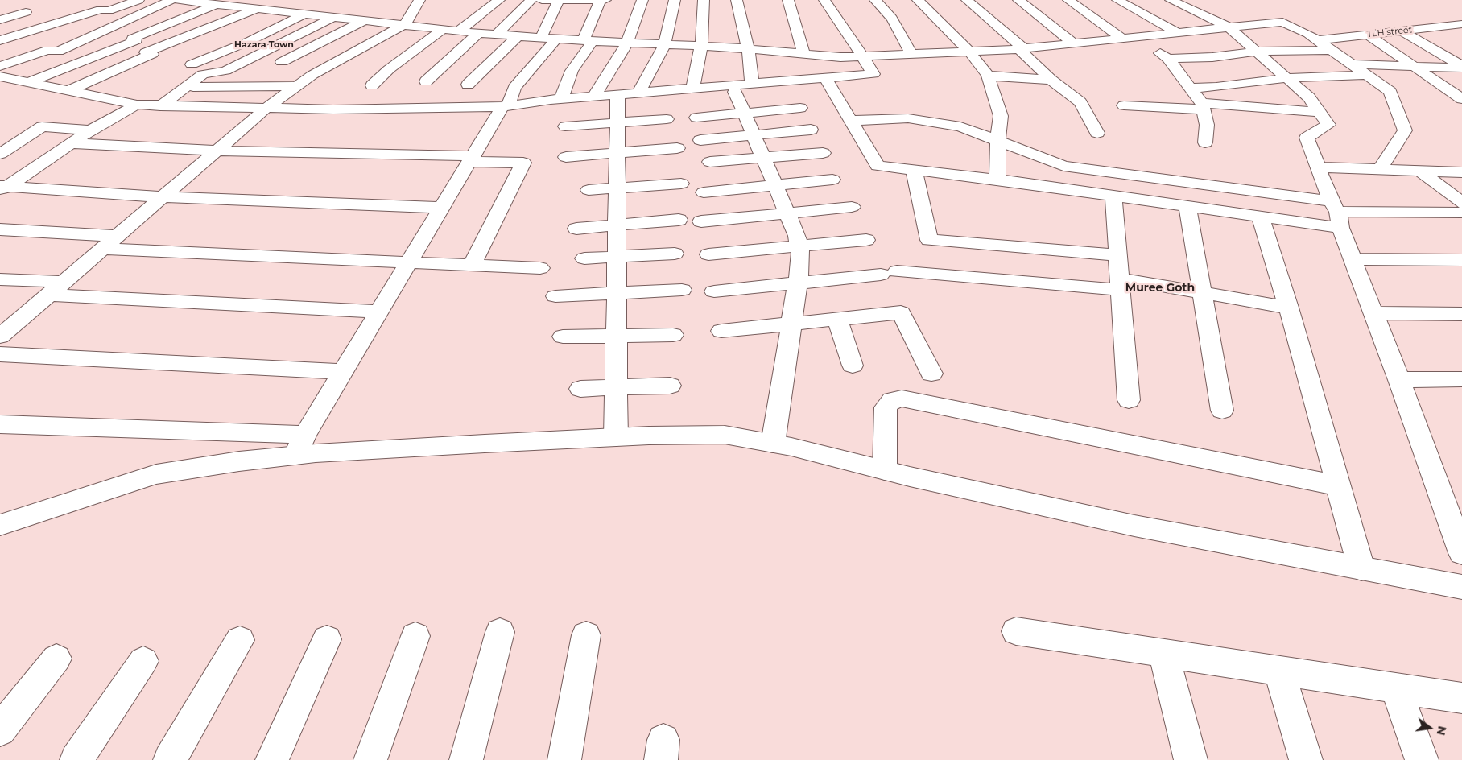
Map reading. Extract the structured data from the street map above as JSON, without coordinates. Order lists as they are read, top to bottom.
{
  "streets": {
    "street": ["TLH street"]
  },
  "districts": ["Hazara Town", "Muree Goth"],
  "north": "right"
}
